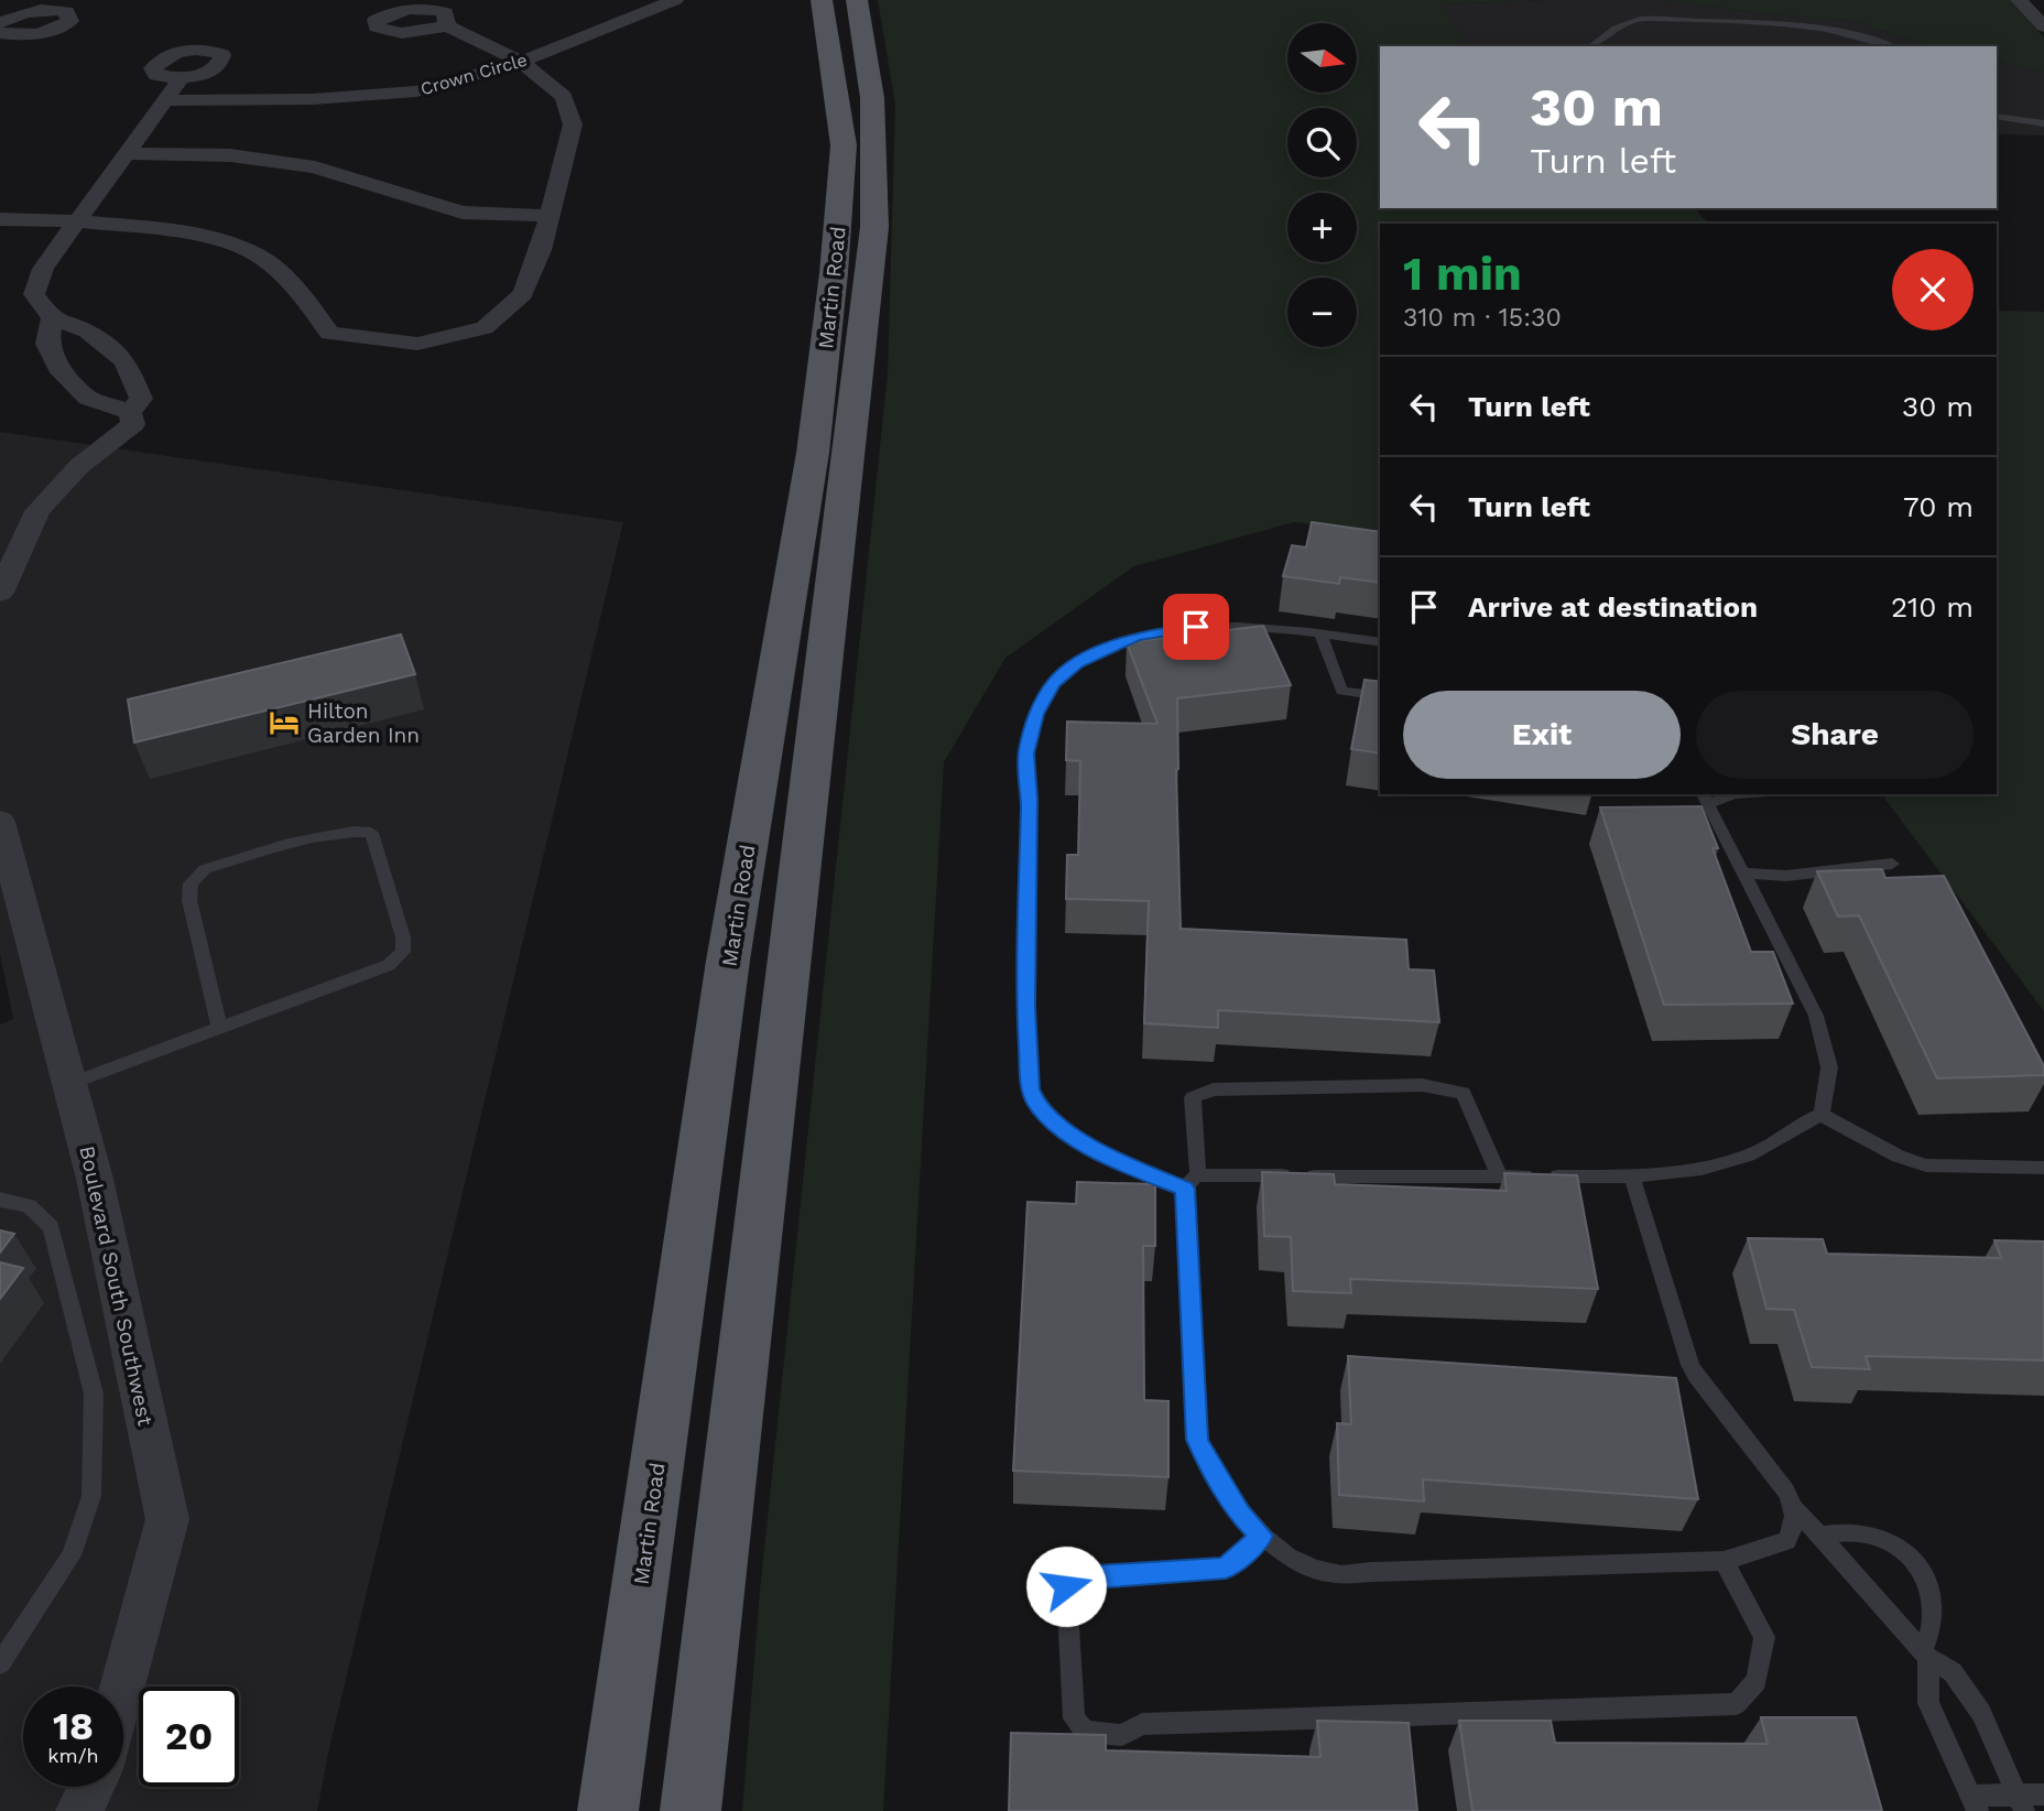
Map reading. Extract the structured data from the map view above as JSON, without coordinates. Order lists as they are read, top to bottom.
{
  "streets": {
    "main road": ["Martin Road"],
    "street": ["Crown Circle", "Boulevard South Southwest"]
  },
  "places": {
    "hotel": ["Hilton Garden Inn"]
  },
  "north": "right",
  "page": {
    "map_buttons": ["+", "−"],
    "turn": ["30 m", "Turn left"],
    "heading": ["1 min", "310 m · 15:30"],
    "list": [
      {
        "name": "Turn left",
        "value": "30 m"
      },
      {
        "name": "Turn left",
        "value": "70 m"
      },
      {
        "name": "Arrive at destination",
        "value": "210 m"
      }
    ],
    "buttons": ["Exit", "Share"],
    "speed": "18 km/h",
    "limit": "20"
  }
}
